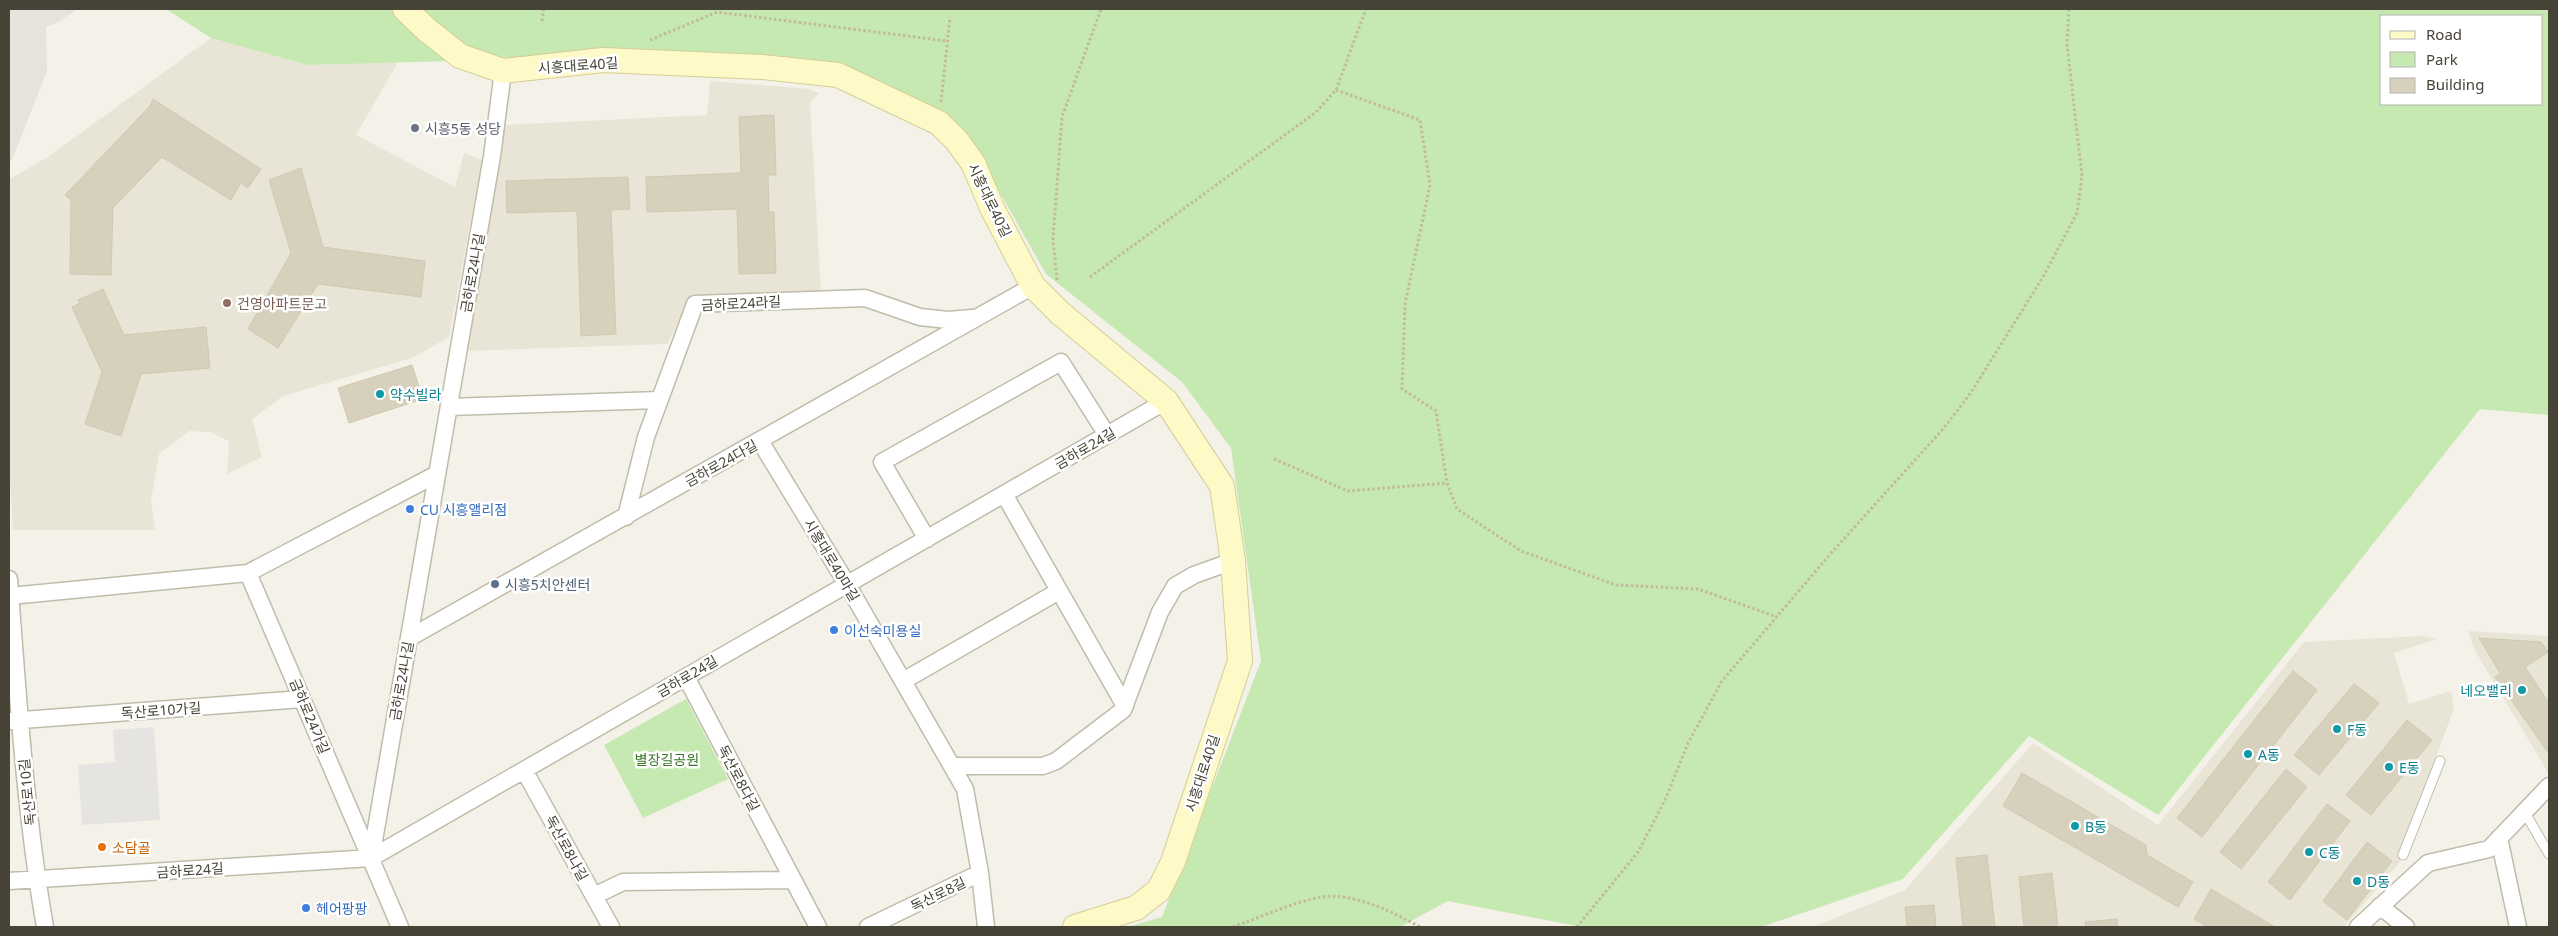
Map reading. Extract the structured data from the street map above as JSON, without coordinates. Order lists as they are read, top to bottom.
{
  "streets": {
    "street": [
      "시흥대로40길",
      "금하로24나길",
      "금하로24라길",
      "금하로24길",
      "금하로24다길",
      "시흥대로40마길",
      "독산로10가길",
      "금하로24가길",
      "독산로8다길",
      "독산로10길",
      "독산로8나길",
      "독산로8길"
    ]
  },
  "crossings": [
    ["시흥대로40길", "금하로24나길"],
    ["시흥대로40길", "금하로24길"],
    ["시흥대로40길", "금하로24다길"],
    ["금하로24나길", "금하로24길"],
    ["금하로24나길", "금하로24다길"],
    ["금하로24나길", "금하로24가길"],
    ["금하로24라길", "금하로24다길"],
    ["금하로24길", "시흥대로40마길"],
    ["금하로24길", "금하로24가길"],
    ["금하로24길", "독산로8다길"],
    ["금하로24길", "독산로10길"],
    ["금하로24길", "독산로8나길"],
    ["금하로24다길", "시흥대로40마길"],
    ["시흥대로40마길", "독산로8길"],
    ["독산로10가길", "금하로24가길"],
    ["독산로10가길", "독산로10길"],
    ["금하로24가길", "독산로10길"]
  ],
  "parks": ["별장길공원"],
  "places": [
    "시흥5동 성당",
    "건영아파트문고",
    "약수빌라",
    "CU 시흥앨리점",
    "시흥5치안센터",
    "이선숙미용실",
    "네오밸리",
    "F동",
    "A동",
    "E동",
    "B동",
    "소담골",
    "C동",
    "D동",
    "헤어팡팡"
  ],
  "legend": ["Road", "Park", "Building"]
}
